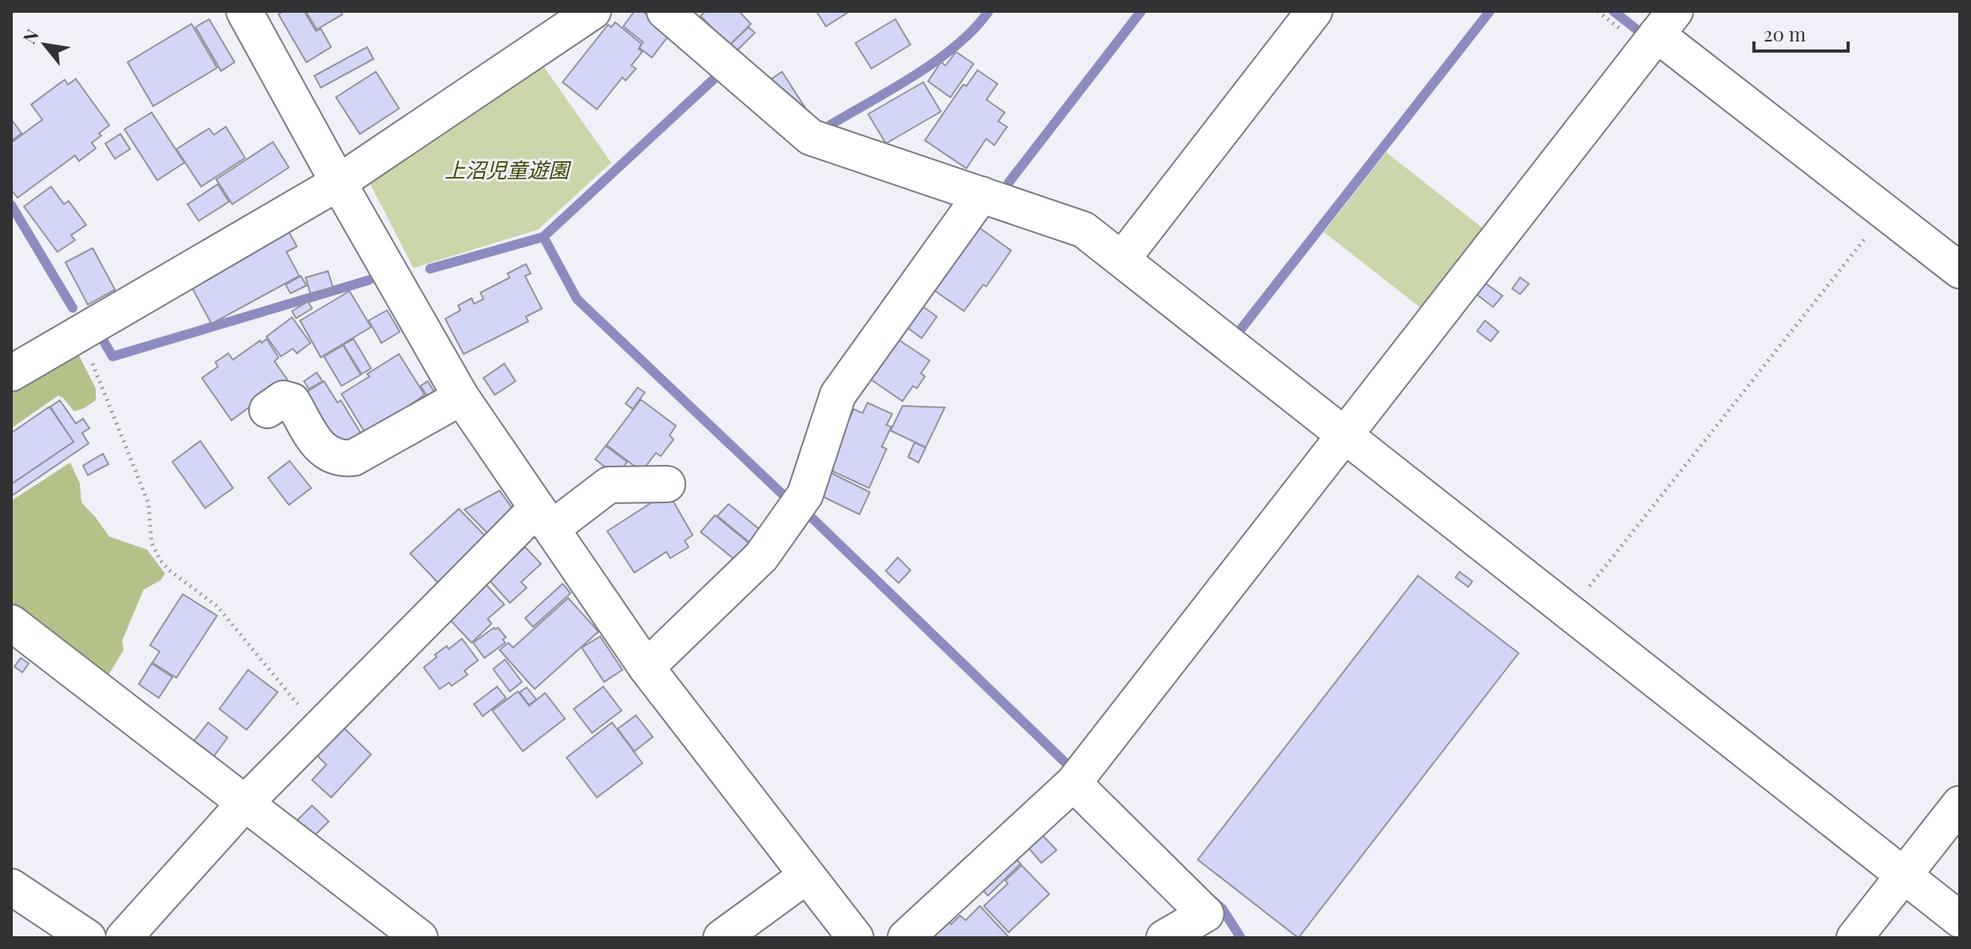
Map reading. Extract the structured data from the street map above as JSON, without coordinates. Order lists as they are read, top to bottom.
{
  "parks": ["上沼児童遊園"],
  "scale_bar": "20 m",
  "north": "top left"
}
